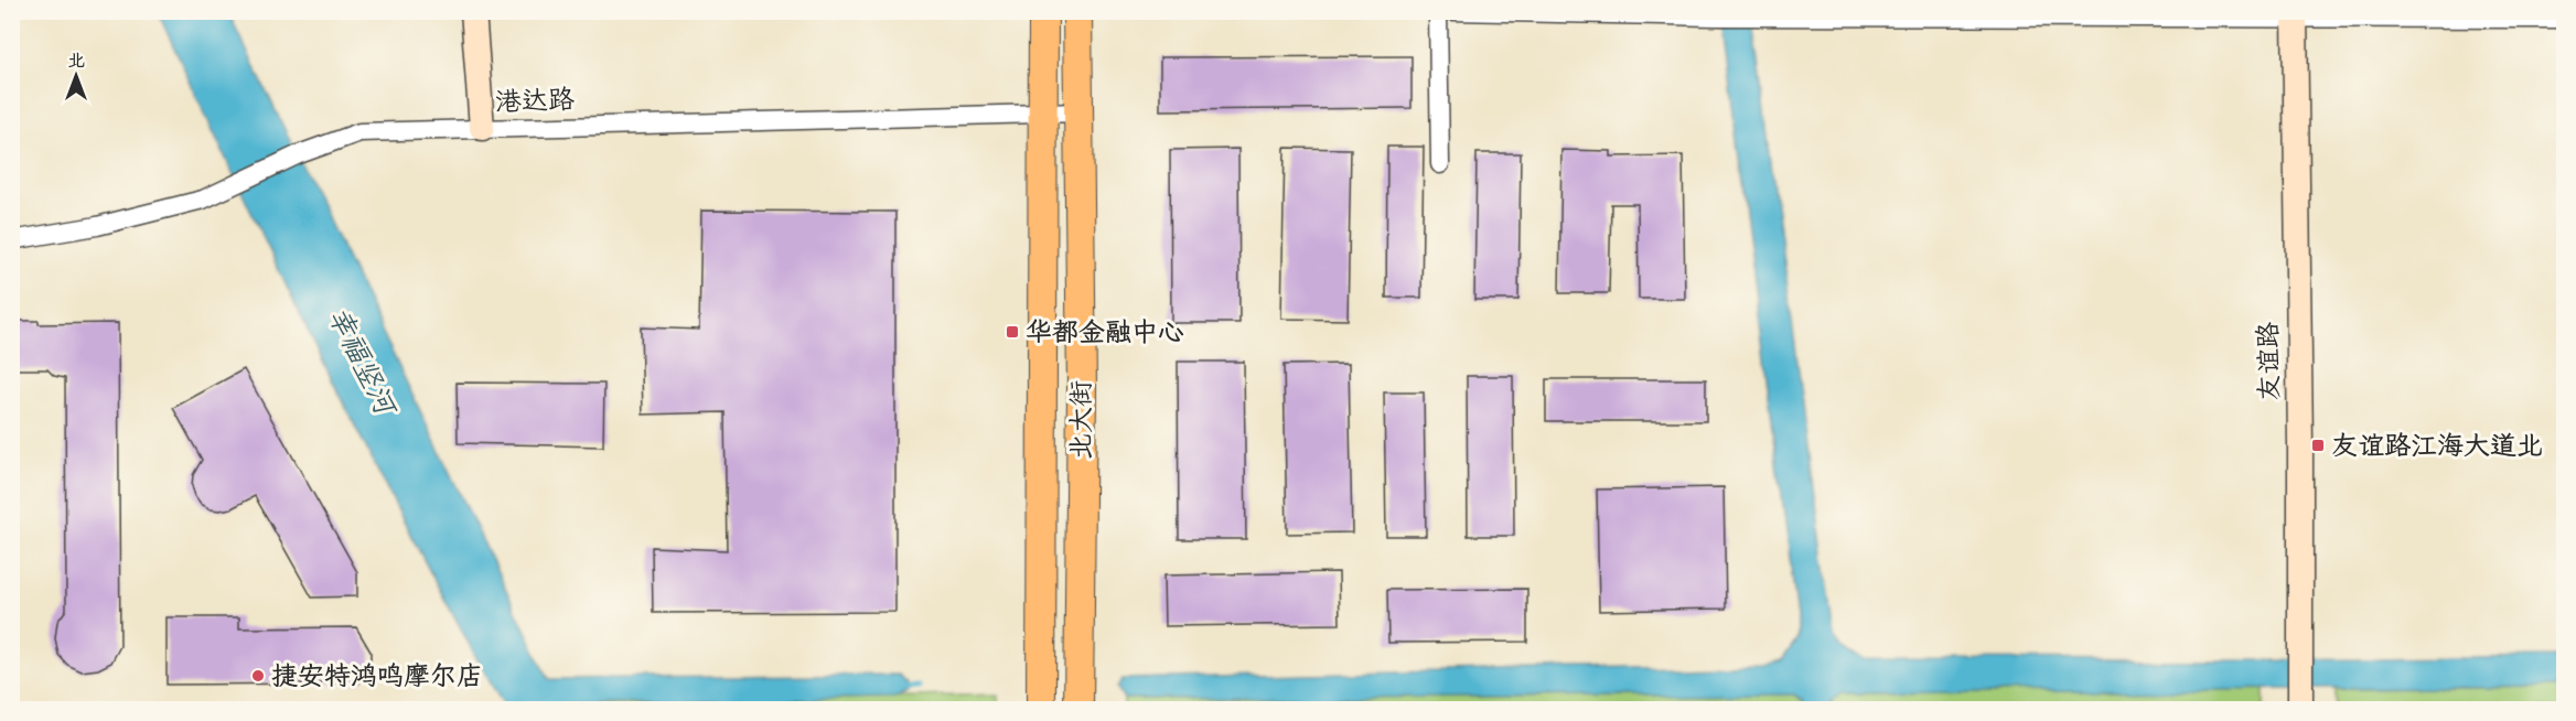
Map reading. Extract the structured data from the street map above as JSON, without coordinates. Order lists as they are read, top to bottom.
{
  "streets": {
    "main road": ["北大街"],
    "street": ["港达路", "友谊路"]
  },
  "crossings": [
    ["港达路", "北大街"]
  ],
  "water": ["幸福竖河"],
  "places": {
    "transit": ["华都金融中心", "友谊路江海大道北"],
    "other": ["捷安特鸿鸣摩尔店"]
  },
  "north": "top"
}
